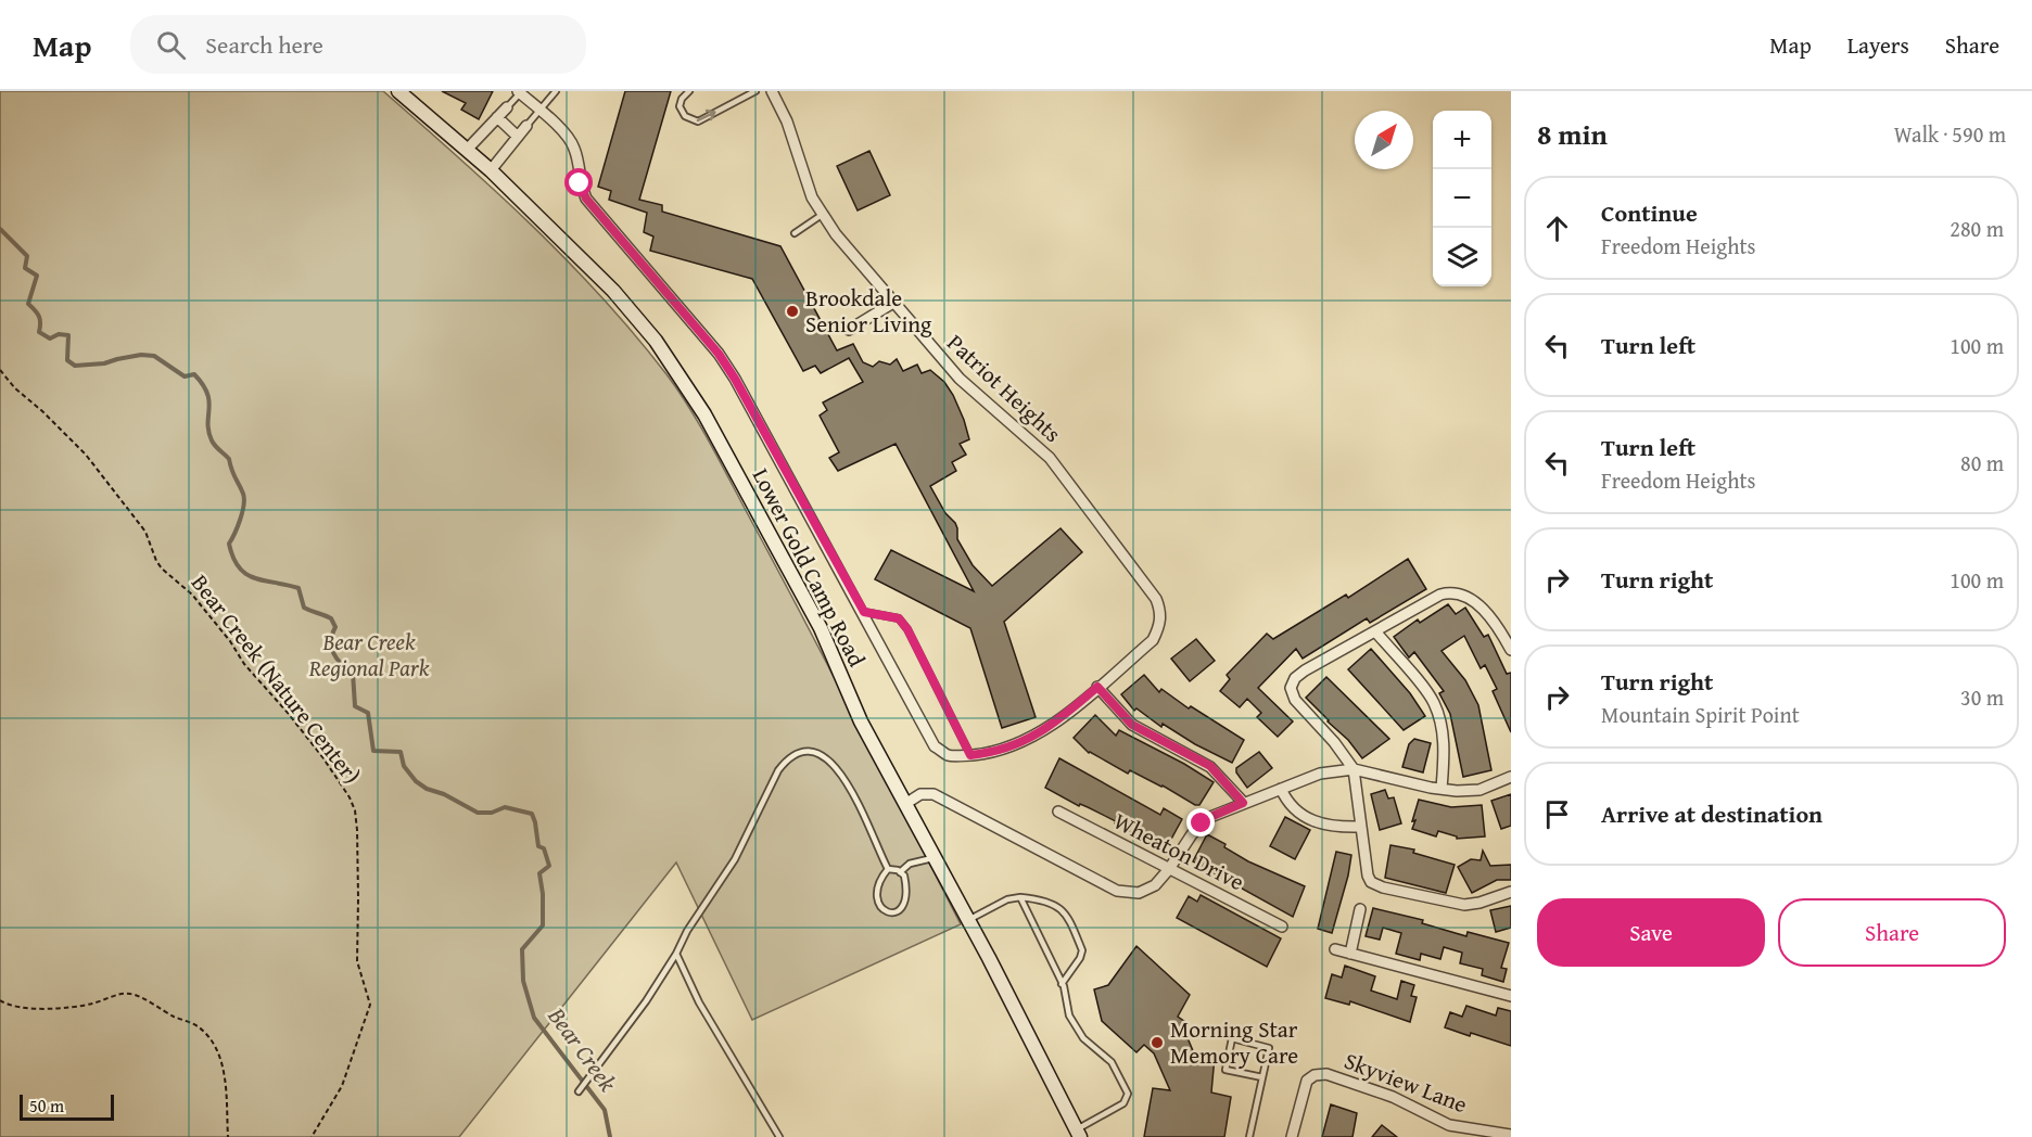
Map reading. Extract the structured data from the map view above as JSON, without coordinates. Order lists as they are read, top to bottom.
{
  "streets": {
    "street": [
      "Patriot Heights",
      "Lower Gold Camp Road",
      "Wheaton Drive",
      "Skyview Lane"
    ],
    "path": ["Bear Creek (Nature Center)"]
  },
  "water": ["Bear Creek"],
  "parks": ["Bear Creek Regional Park"],
  "places": ["Brookdale Senior Living", "Morning Star Memory Care"],
  "scale_bar": "50 m",
  "north": "top right",
  "page": {
    "header": "Map",
    "search": "Search here",
    "nav": ["Map", "Layers", "Share"],
    "heading": ["8 min", "Walk · 590 m"],
    "map_buttons": ["+", "−"],
    "list": [
      ["Continue", "Freedom Heights", "280 m"],
      ["Turn left", "100 m"],
      ["Turn left", "Freedom Heights", "80 m"],
      ["Turn right", "100 m"],
      ["Turn right", "Mountain Spirit Point", "30 m"],
      "Arrive at destination"
    ],
    "buttons": ["Save", "Share"],
    "scale": "50 m"
  }
}
